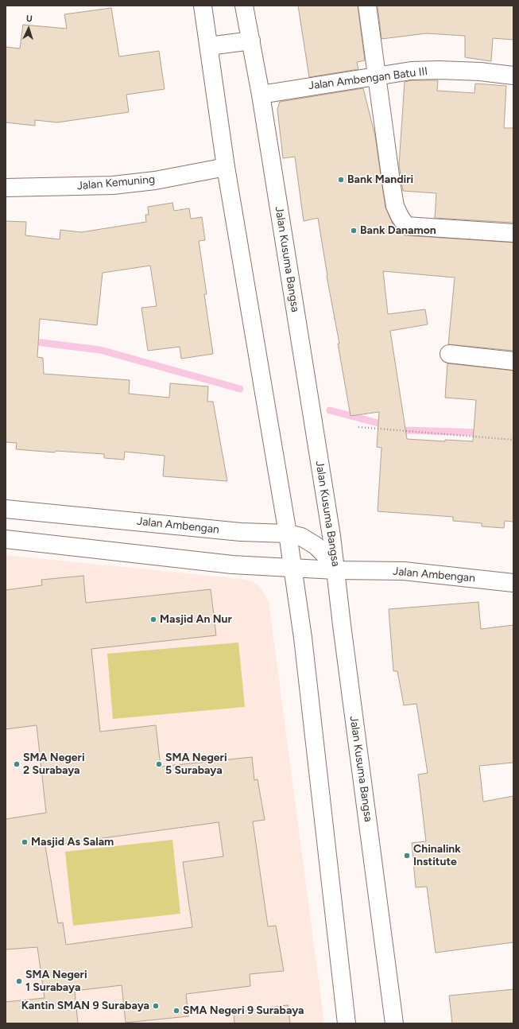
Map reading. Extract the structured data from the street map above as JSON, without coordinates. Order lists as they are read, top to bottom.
{
  "streets": {
    "main road": [
      "Jalan Ambengan Batu III",
      "Jalan Kemuning",
      "Jalan Kusuma Bangsa",
      "Jalan Ambengan"
    ]
  },
  "crossings": [
    ["Jalan Ambengan Batu III", "Jalan Kusuma Bangsa"],
    ["Jalan Kusuma Bangsa", "Jalan Ambengan"]
  ],
  "places": [
    "Bank Mandiri",
    "Bank Danamon",
    "Masjid An Nur",
    "SMA Negeri 2 Surabaya",
    "SMA Negeri 5 Surabaya",
    "Masjid As Salam",
    "Chinalink Institute",
    "SMA Negeri 1 Surabaya",
    "Kantin SMAN 9 Surabaya",
    "SMA Negeri 9 Surabaya"
  ],
  "north": "top"
}
